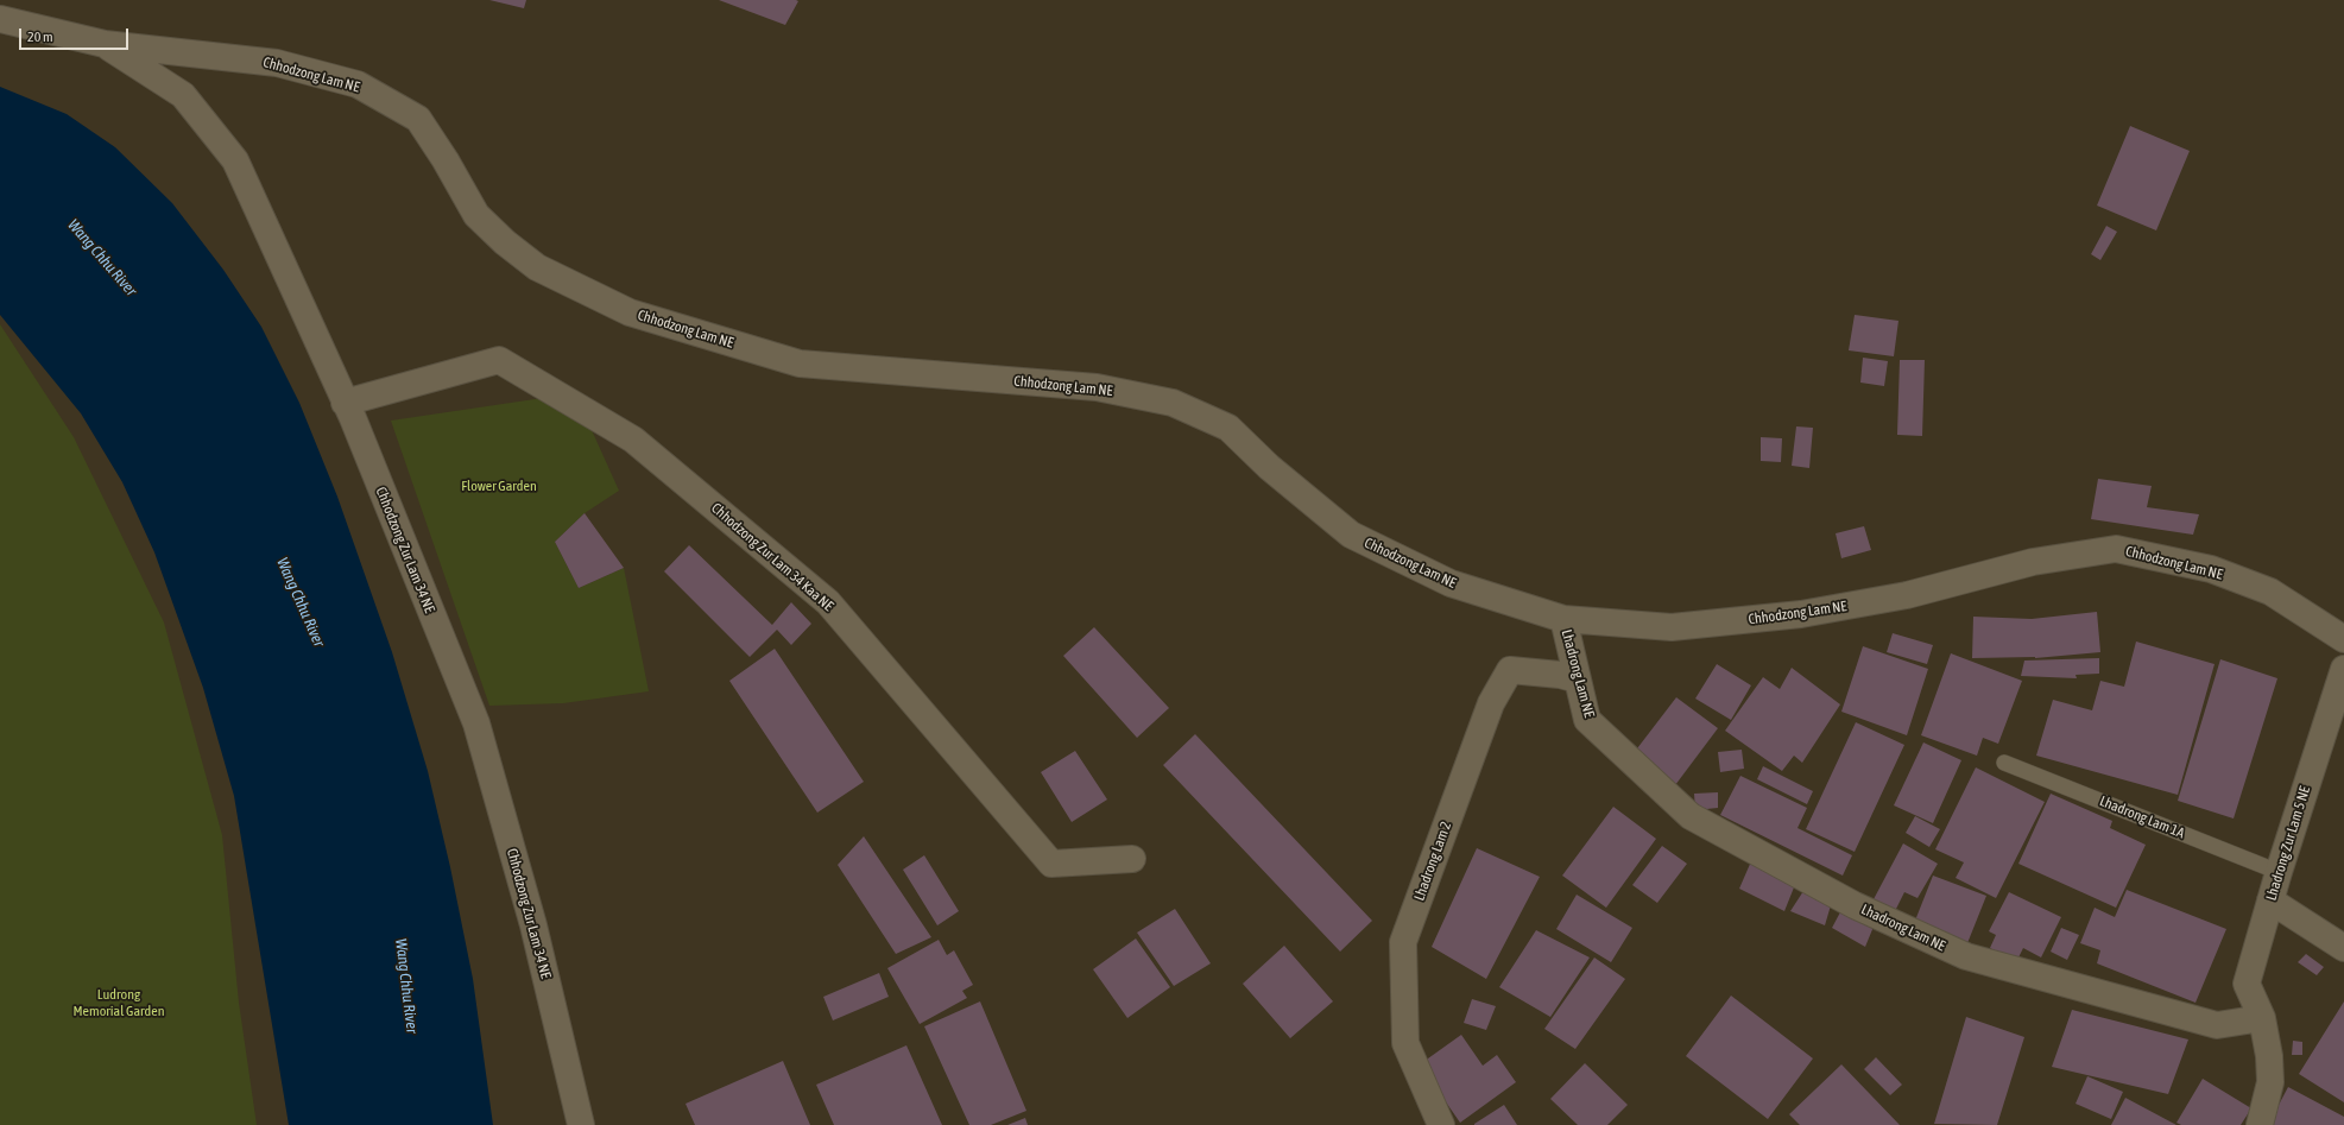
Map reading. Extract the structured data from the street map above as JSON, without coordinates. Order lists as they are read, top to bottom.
{
  "streets": {
    "street": [
      "Chhodzong Lam NE",
      "Chhodzong Zur Lam 34 NE",
      "Chhodzong Zur Lam 34 Kaa NE",
      "Lhadrong Lam NE",
      "Lhadrong Zur Lam 5 NE",
      "Lhadrong Lam 2"
    ],
    "lane": ["Lhadrong Lam 1A"]
  },
  "crossings": [
    ["Chhodzong Lam NE", "Chhodzong Zur Lam 34 NE"],
    ["Chhodzong Lam NE", "Lhadrong Lam NE"],
    ["Chhodzong Zur Lam 34 NE", "Chhodzong Zur Lam 34 Kaa NE"],
    ["Lhadrong Lam NE", "Lhadrong Zur Lam 5 NE"],
    ["Lhadrong Lam NE", "Lhadrong Lam 2"],
    ["Lhadrong Lam 1A", "Lhadrong Zur Lam 5 NE"]
  ],
  "water": ["Wang Chhu River"],
  "parks": ["Flower Garden", "Ludrong Memorial Garden"],
  "scale_bar": "20 m"
}
